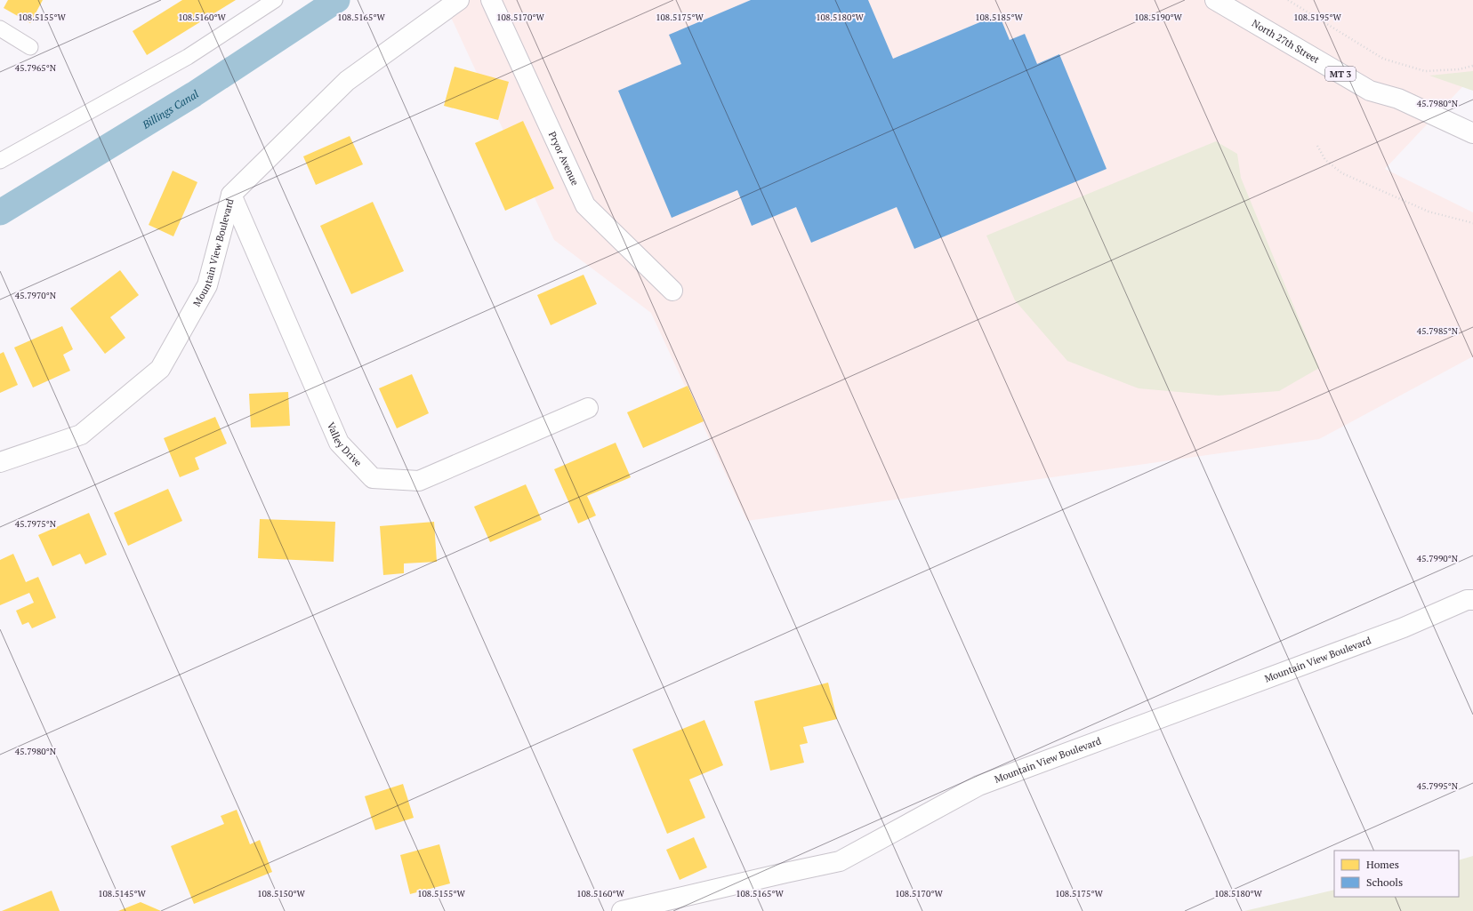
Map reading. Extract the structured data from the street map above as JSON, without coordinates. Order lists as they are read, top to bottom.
{
  "streets": {
    "street": [
      "North 27th Street",
      "MT 3",
      "Pryor Avenue",
      "Mountain View Boulevard",
      "Valley Drive"
    ]
  },
  "crossings": [
    ["Mountain View Boulevard", "Valley Drive"]
  ],
  "water": ["Billings Canal"],
  "legend": ["Homes", "Schools"],
  "coordinates": [
    "108.5155°W",
    "108.5160°W",
    "108.5165°W",
    "108.5170°W",
    "108.5175°W",
    "108.5180°W",
    "108.5185°W",
    "108.5190°W",
    "108.5195°W",
    "45.7965°N",
    "45.7980°N",
    "45.7970°N",
    "45.7985°N",
    "45.7975°N",
    "45.7990°N",
    "45.7995°N",
    "108.5145°W",
    "108.5150°W"
  ]
}
